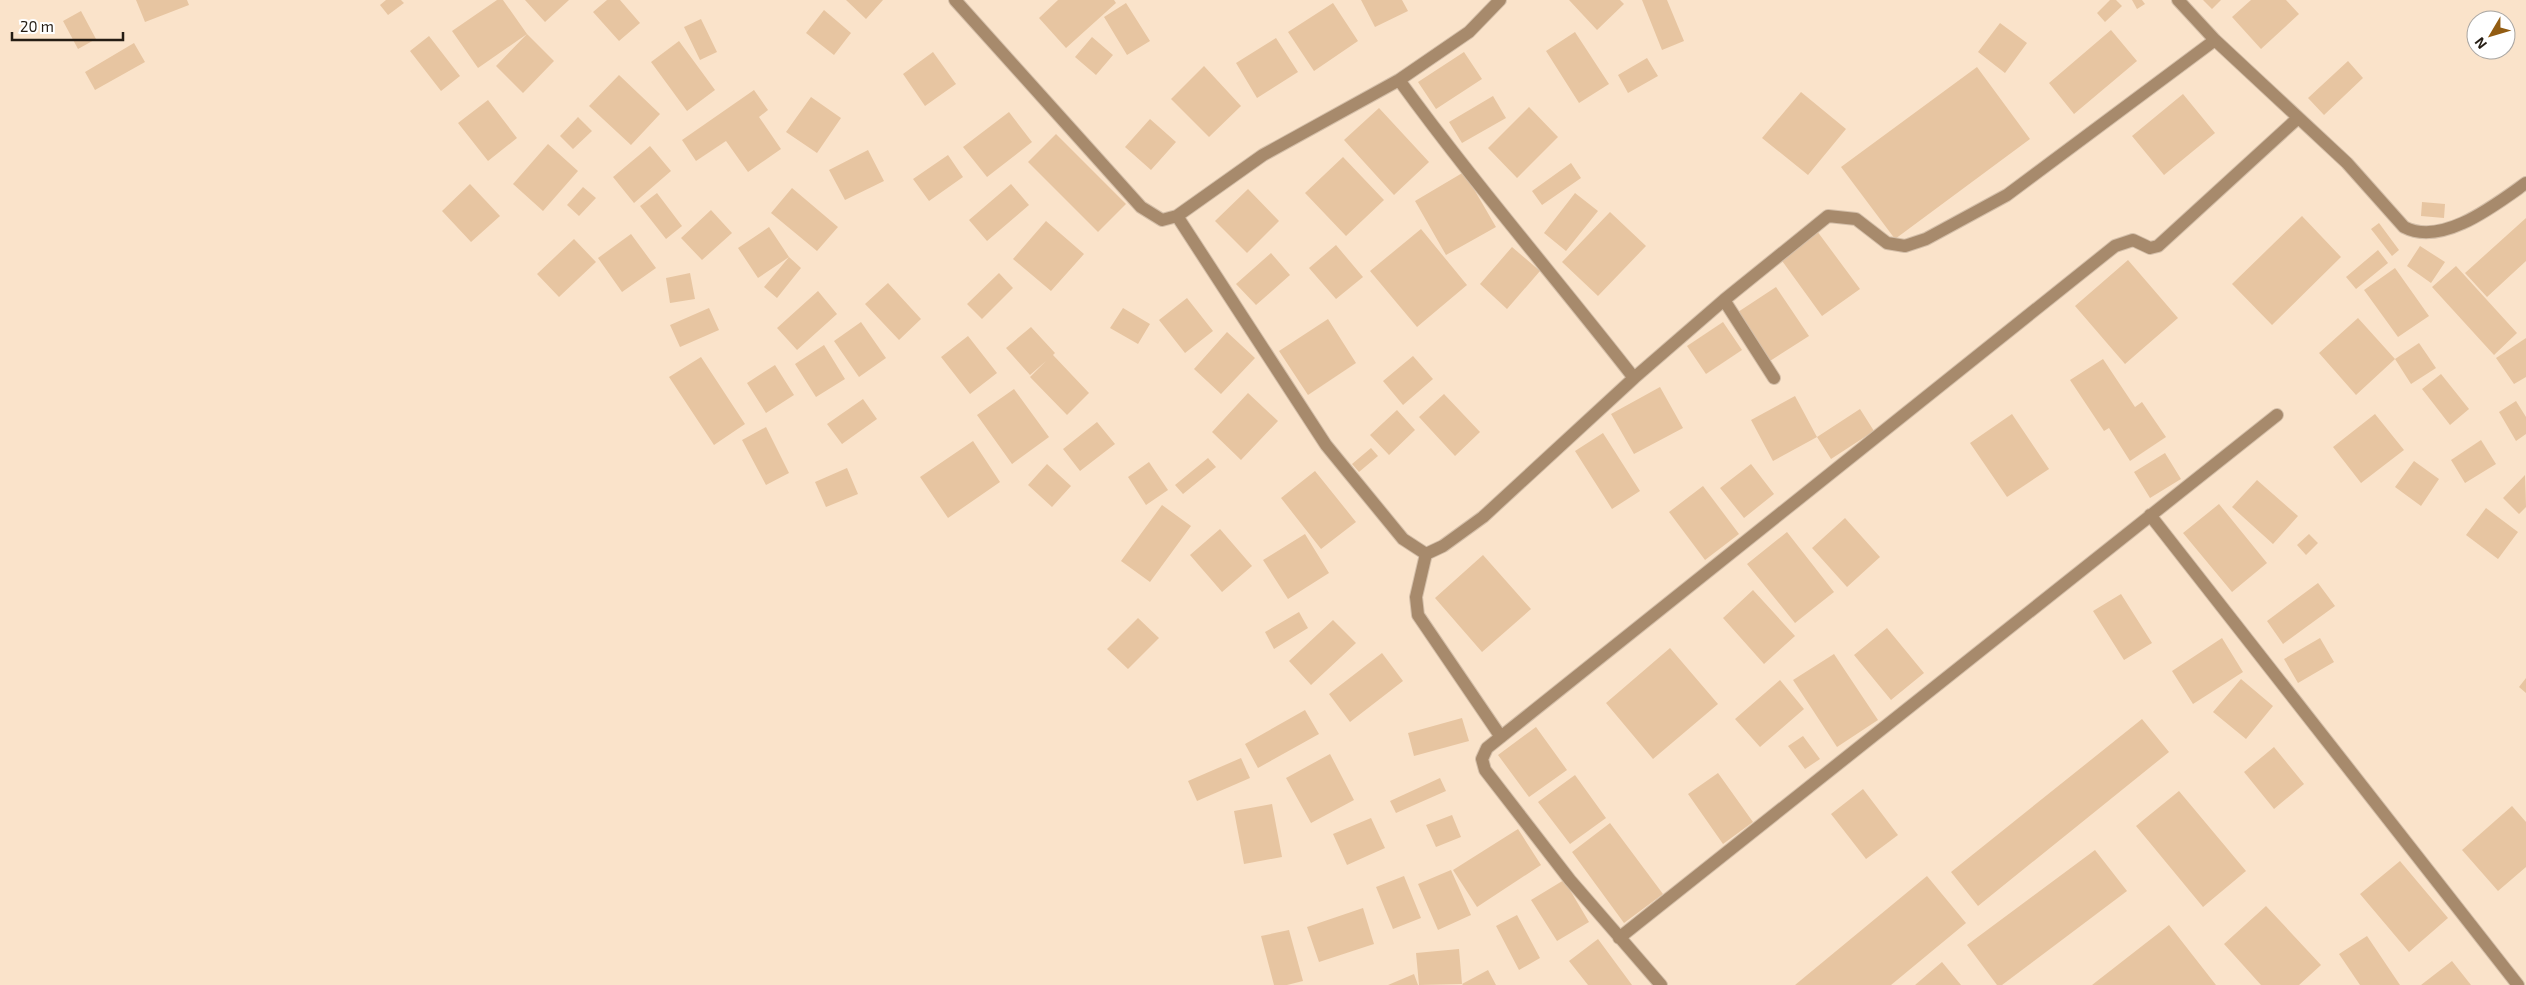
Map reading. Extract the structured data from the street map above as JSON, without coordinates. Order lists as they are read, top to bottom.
{
  "scale_bar": "20 m",
  "north": "bottom left"
}
